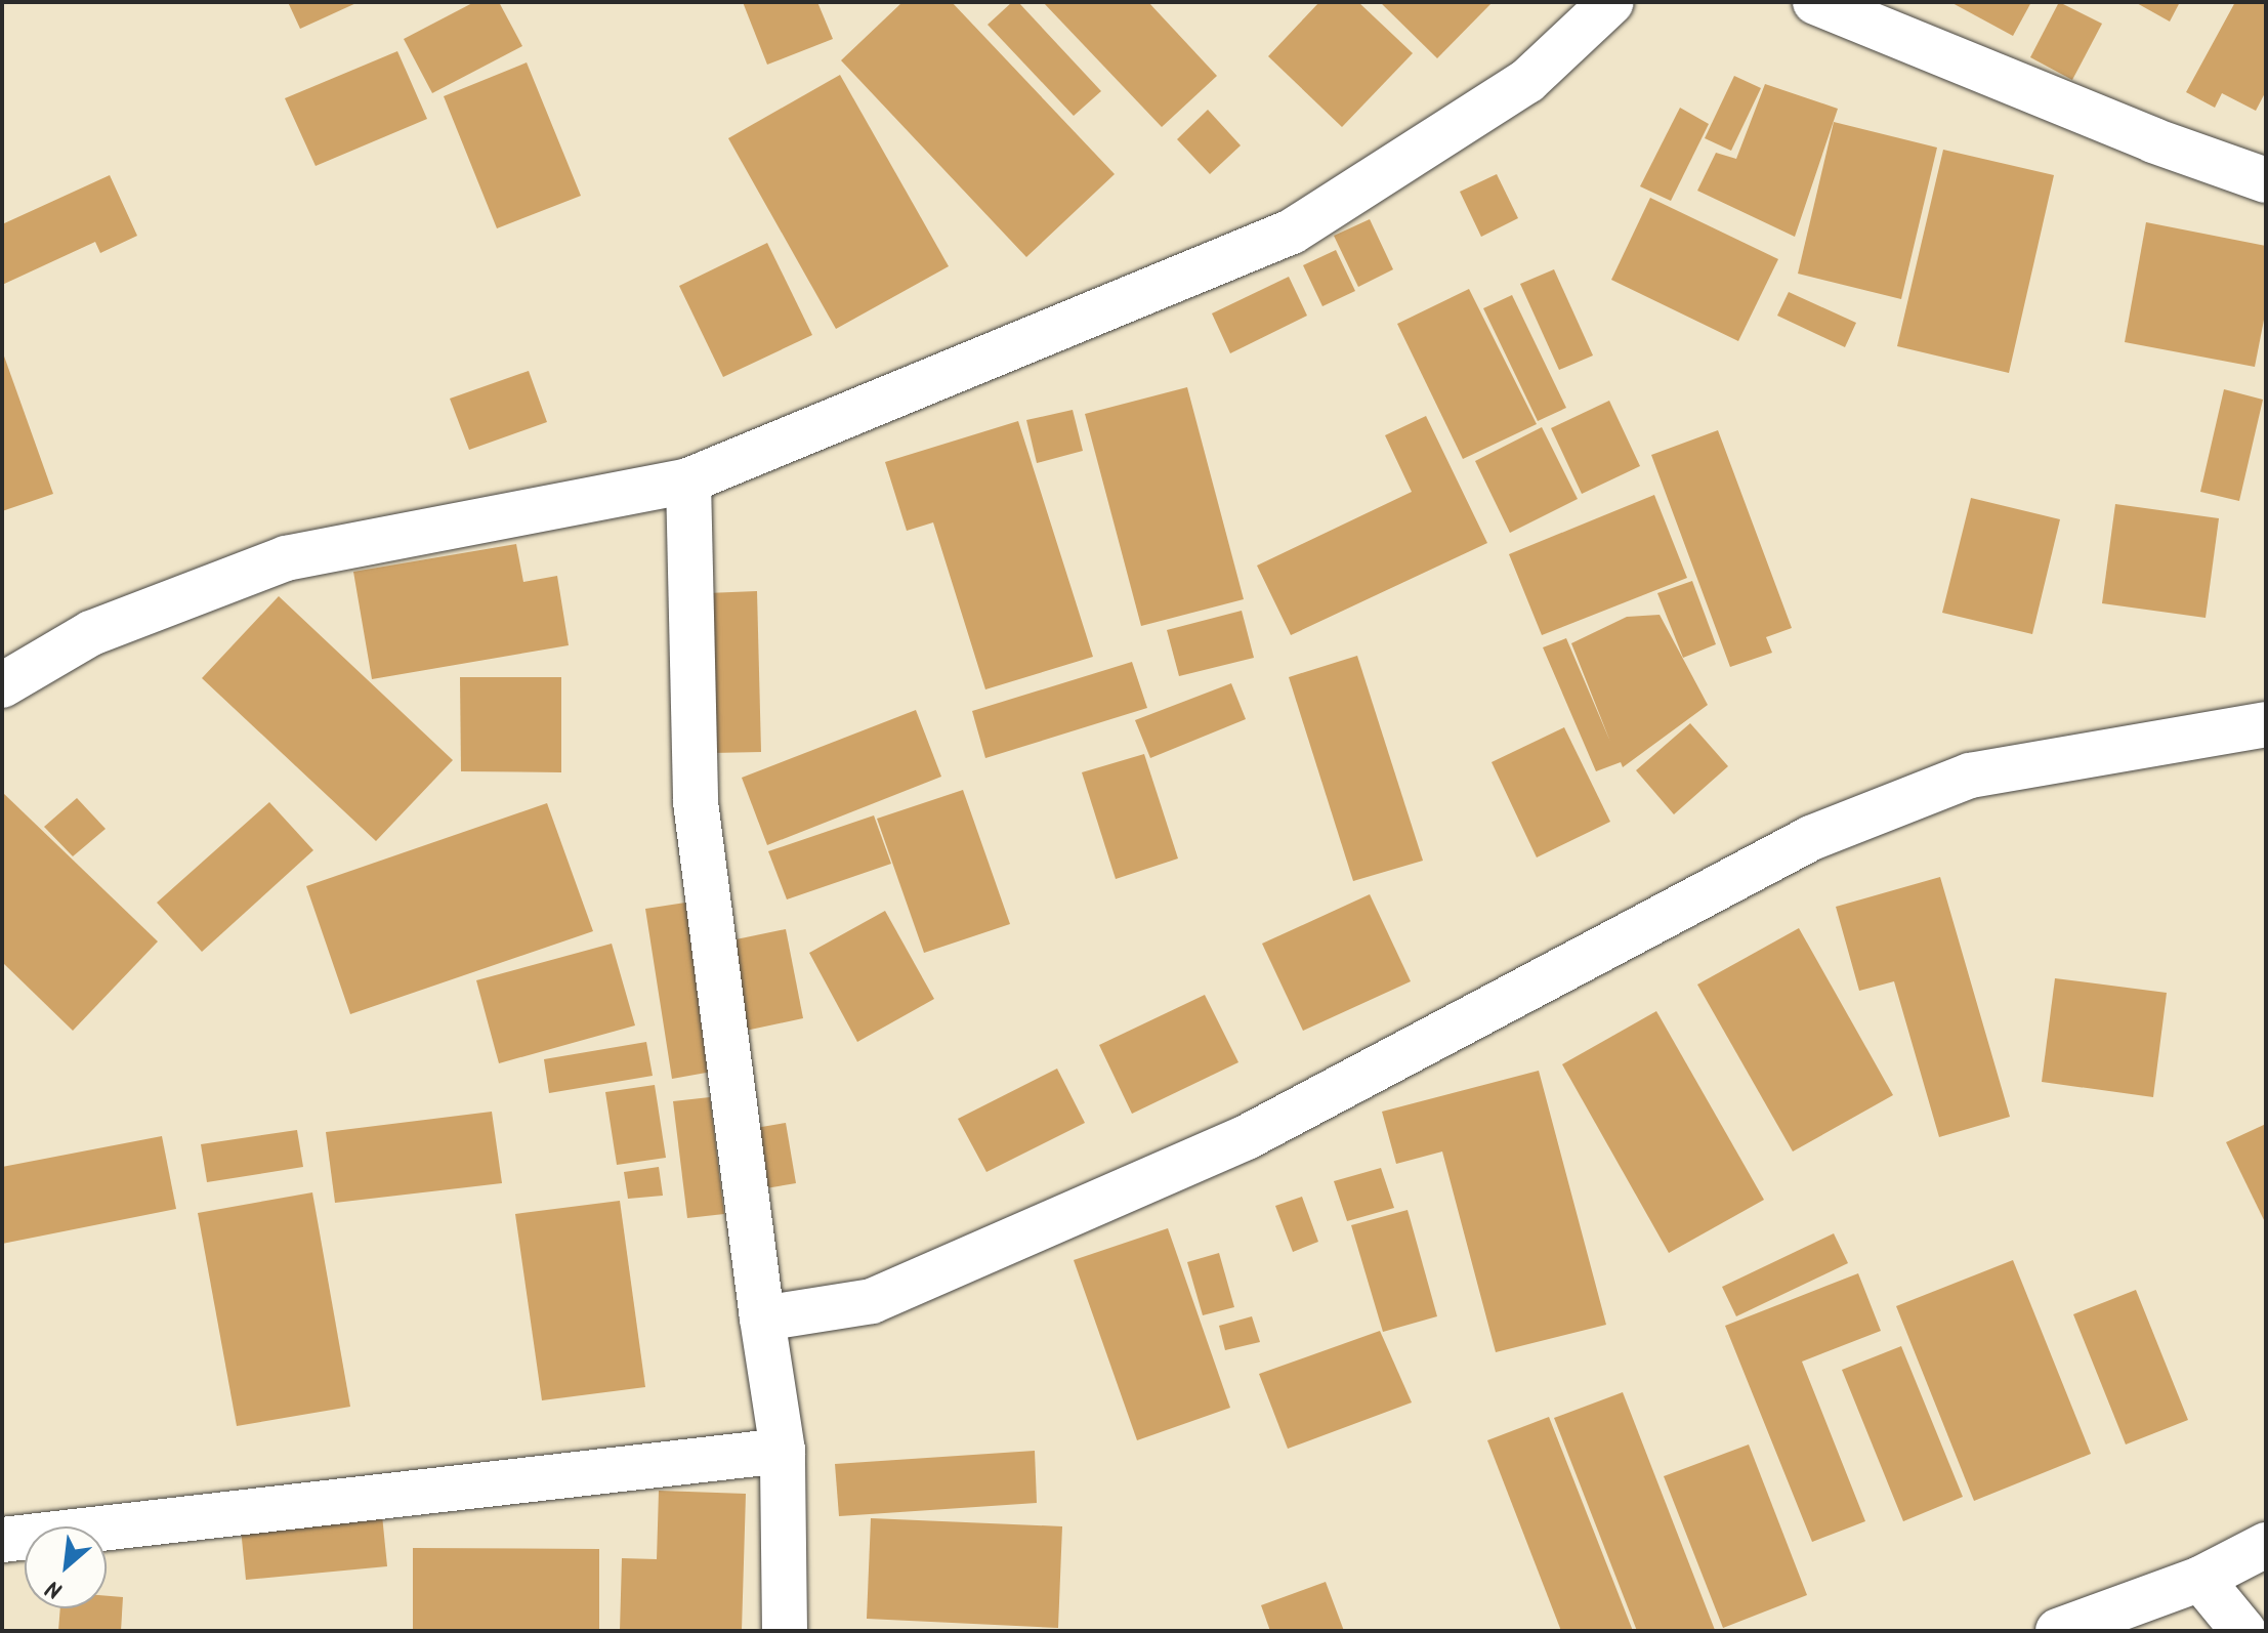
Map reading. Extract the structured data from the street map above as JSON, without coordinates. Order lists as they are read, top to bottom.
{
  "north": "bottom left"
}
